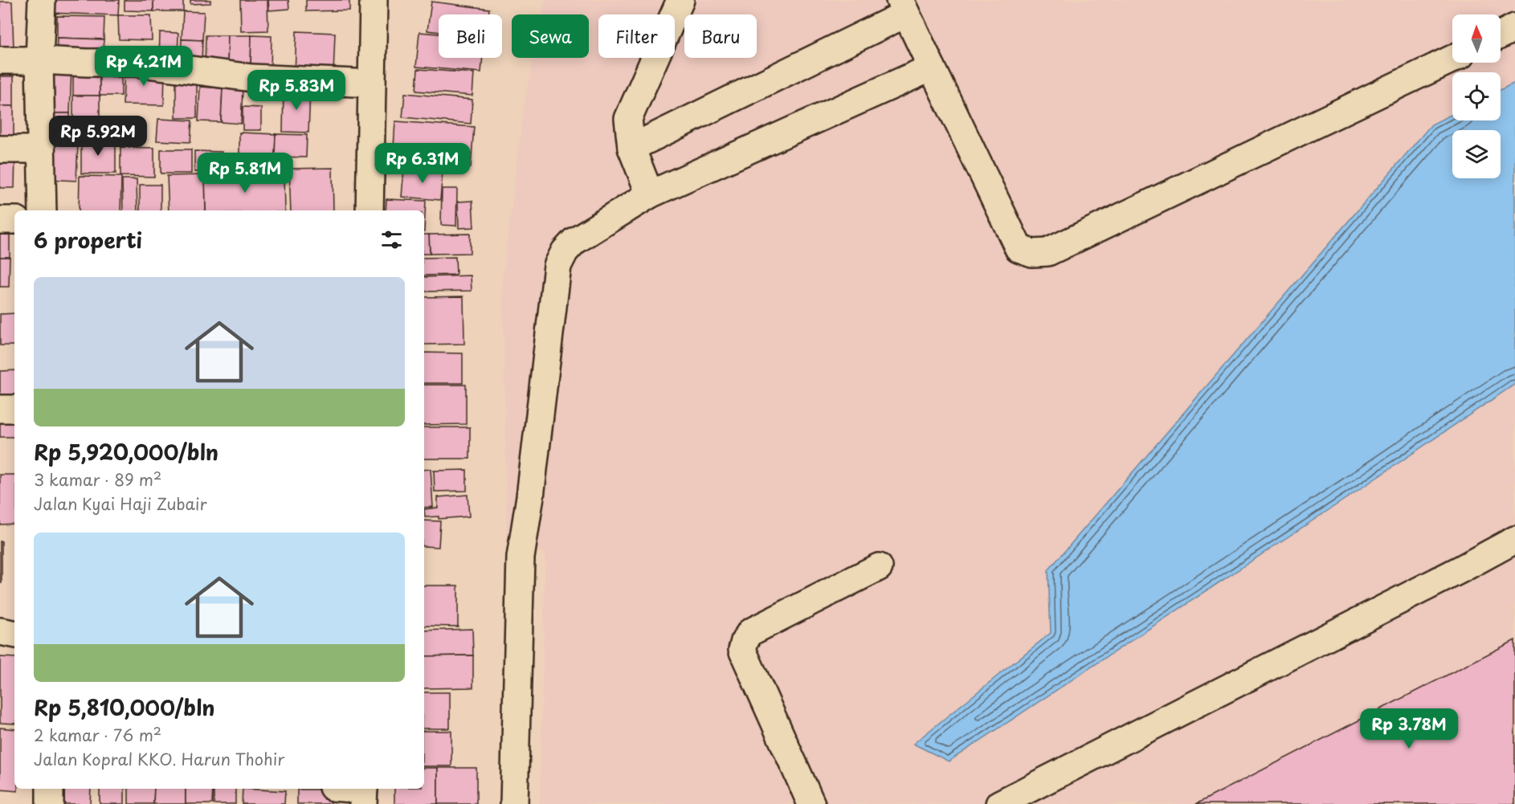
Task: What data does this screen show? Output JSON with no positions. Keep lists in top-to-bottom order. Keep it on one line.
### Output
{"north":"top","page":{"chip":["Beli","Sewa","Filter","Baru"],"price":["Rp 4.21M","Rp 5.83M","Rp 5.92M","Rp 6.31M","Rp 5.81M","Rp 3.78M"],"heading":"6 properti","list":[{"name":"Rp 5,920,000/bln","note":"3 kamar · 89 m² · Jalan Kyai Haji Zubair"},{"name":"Rp 5,810,000/bln","note":"2 kamar · 76 m² · Jalan Kopral KKO. Harun Thohir"}]}}
